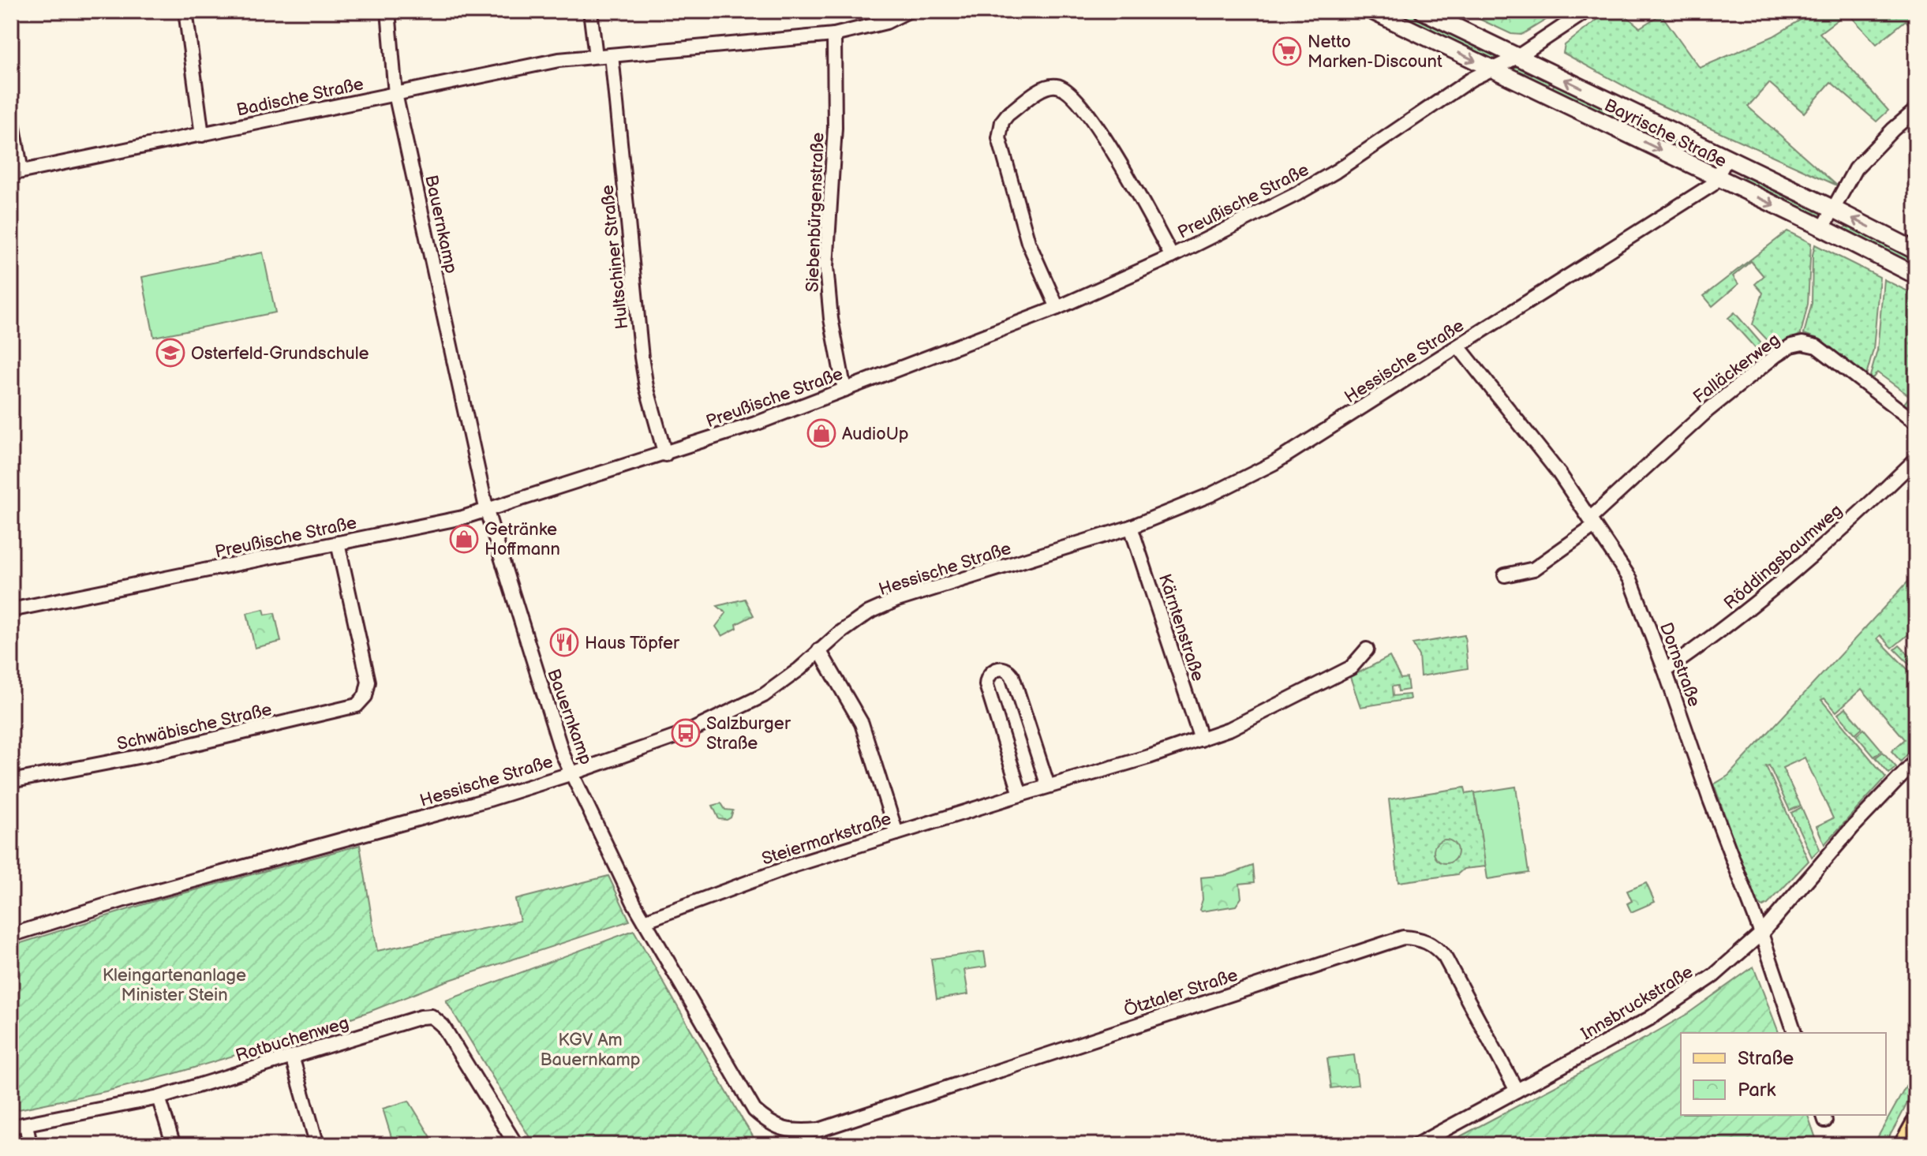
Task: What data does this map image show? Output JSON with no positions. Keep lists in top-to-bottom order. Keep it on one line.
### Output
{"streets":{"street":["Badische Straße","Bayrische Straße","Preußische Straße","Siebenbürgenstraße","Bauernkamp","Hultschiner Straße","Hessische Straße","Falläckerweg","Röddingsbaumweg","Kärntenstraße","Dornstraße","Schwäbische Straße","Steiermarkstraße","Ötztaler Straße","Innsbruckstraße","Rotbuchenweg"]},"crossings":[["Badische Straße","Siebenbürgenstraße"],["Badische Straße","Bauernkamp"],["Badische Straße","Hultschiner Straße"],["Bayrische Straße","Preußische Straße"],["Bayrische Straße","Hessische Straße"],["Preußische Straße","Siebenbürgenstraße"],["Preußische Straße","Bauernkamp"],["Preußische Straße","Hultschiner Straße"],["Preußische Straße","Schwäbische Straße"],["Bauernkamp","Hessische Straße"],["Bauernkamp","Steiermarkstraße"],["Bauernkamp","Ötztaler Straße"],["Hessische Straße","Kärntenstraße"],["Hessische Straße","Dornstraße"],["Falläckerweg","Dornstraße"],["Röddingsbaumweg","Dornstraße"],["Kärntenstraße","Steiermarkstraße"],["Dornstraße","Innsbruckstraße"],["Ötztaler Straße","Innsbruckstraße"]],"parks":["Kleingartenanlage Minister Stein","KGV Am Bauernkamp"],"places":{"supermarket":["Netto Marken-Discount"],"school or university":["Osterfeld-Grundschule"],"shop":["AudioUp","Getränke Hoffmann"],"restaurant":["Haus Töpfer"],"bus stop":["Salzburger Straße"]},"legend":["Straße","Park"]}
